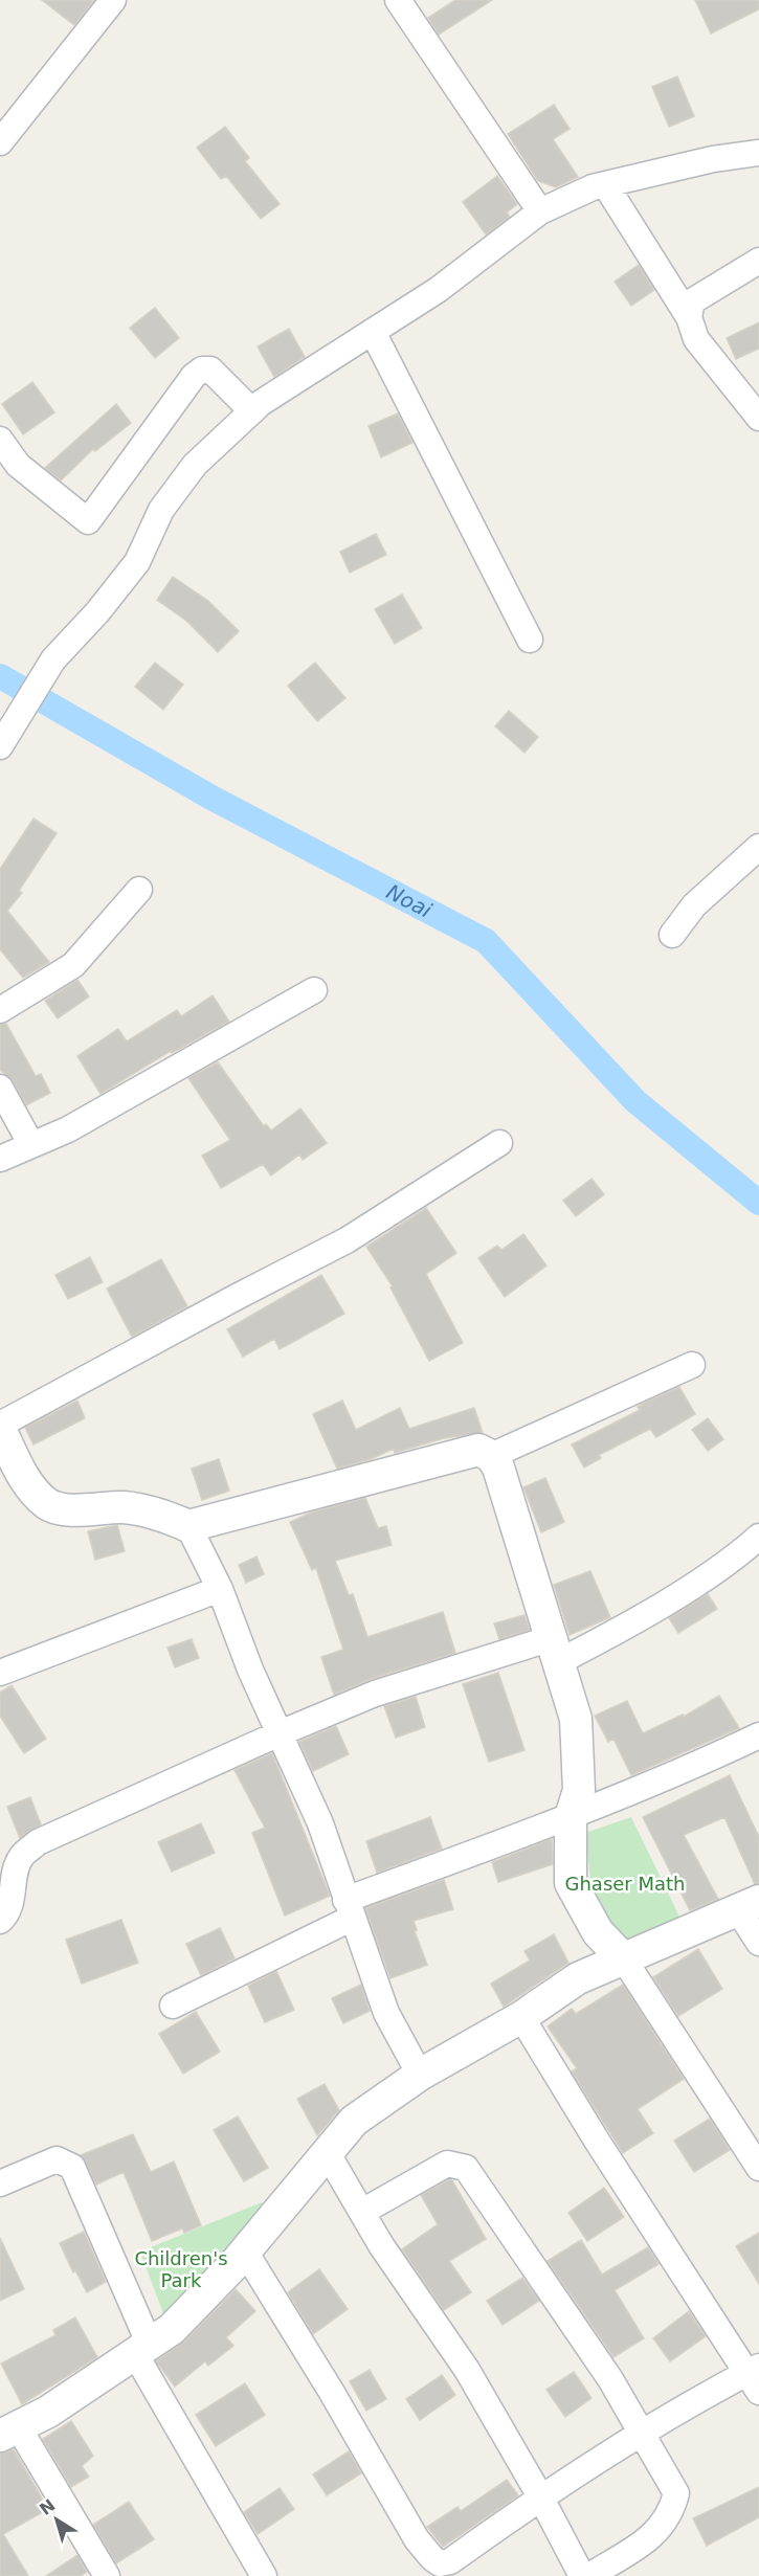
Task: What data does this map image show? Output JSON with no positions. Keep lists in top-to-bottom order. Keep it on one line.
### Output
{"water":["Noai"],"parks":["Ghaser Math","Children's Park"],"north":"top left"}
